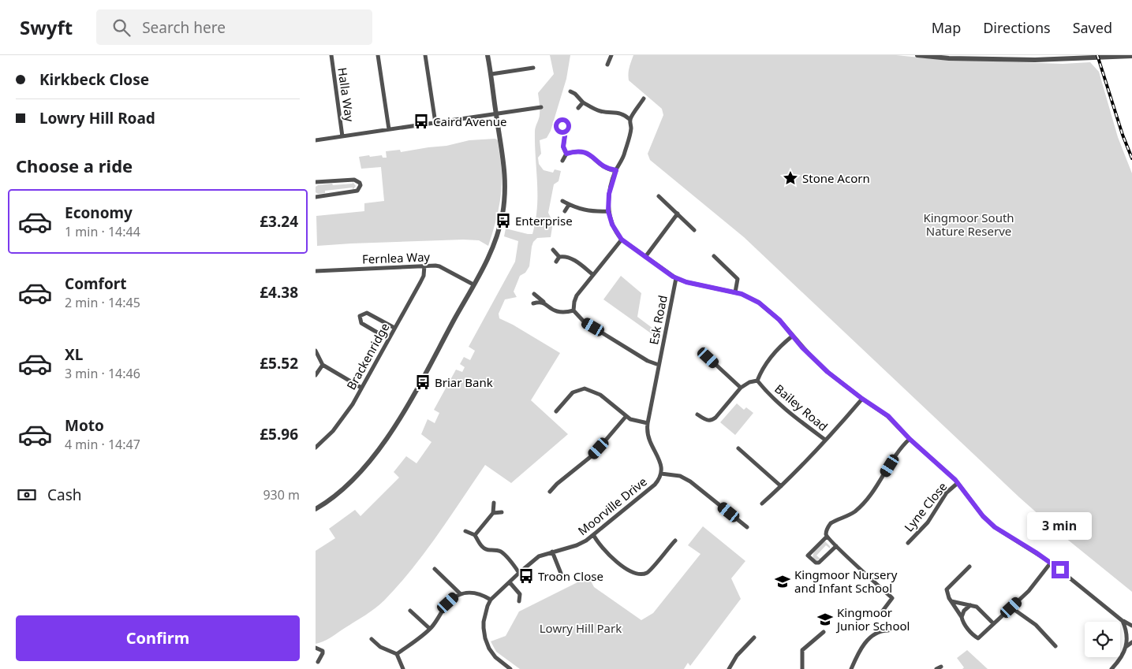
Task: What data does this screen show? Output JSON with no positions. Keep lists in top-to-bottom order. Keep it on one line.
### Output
{"streets":{"street":["Halla Way","Fernlea Way","Esk Road","Brackenridge","Bailey Road","Moorville Drive","Lyne Close"]},"crossings":[["Fernlea Way","Brackenridge"],["Esk Road","Moorville Drive"]],"parks":["Kingmoor South Nature Reserve","Lowry Hill Park"],"places":{"bus stop":["Caird Avenue","Enterprise","Briar Bank","Troon Close"],"place":["Stone Acorn"],"school or university":["Kingmoor Nursery and Infant School","Kingmoor Junior School"]},"page":{"header":"Swyft","search":"Search here","nav":["Map","Directions","Saved"],"banner":["Kirkbeck Close","Lowry Hill Road"],"heading":"Choose a ride","list":[{"name":"Economy","note":"1 min · 14:44","value":"£3.24"},{"name":"Comfort","note":"2 min · 14:45","value":"£4.38"},{"name":"XL","note":"3 min · 14:46","value":"£5.52"},{"name":"Moto","note":"4 min · 14:47","value":"£5.96"}],"pay":["Cash","930 m"],"bubble":"3 min","buttons":"Confirm"}}
